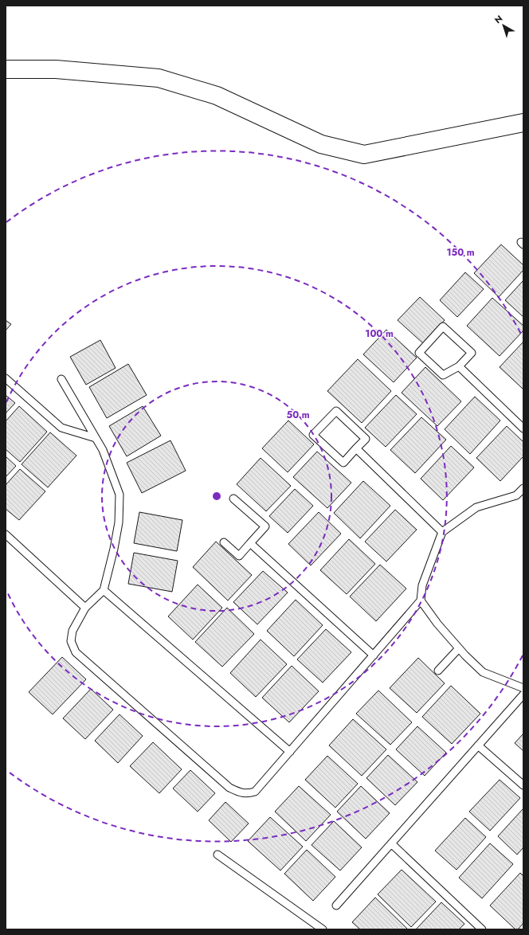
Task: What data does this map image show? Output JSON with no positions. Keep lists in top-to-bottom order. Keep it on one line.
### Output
{"north":"top left","rings":["150 m","100 m","50 m"]}
